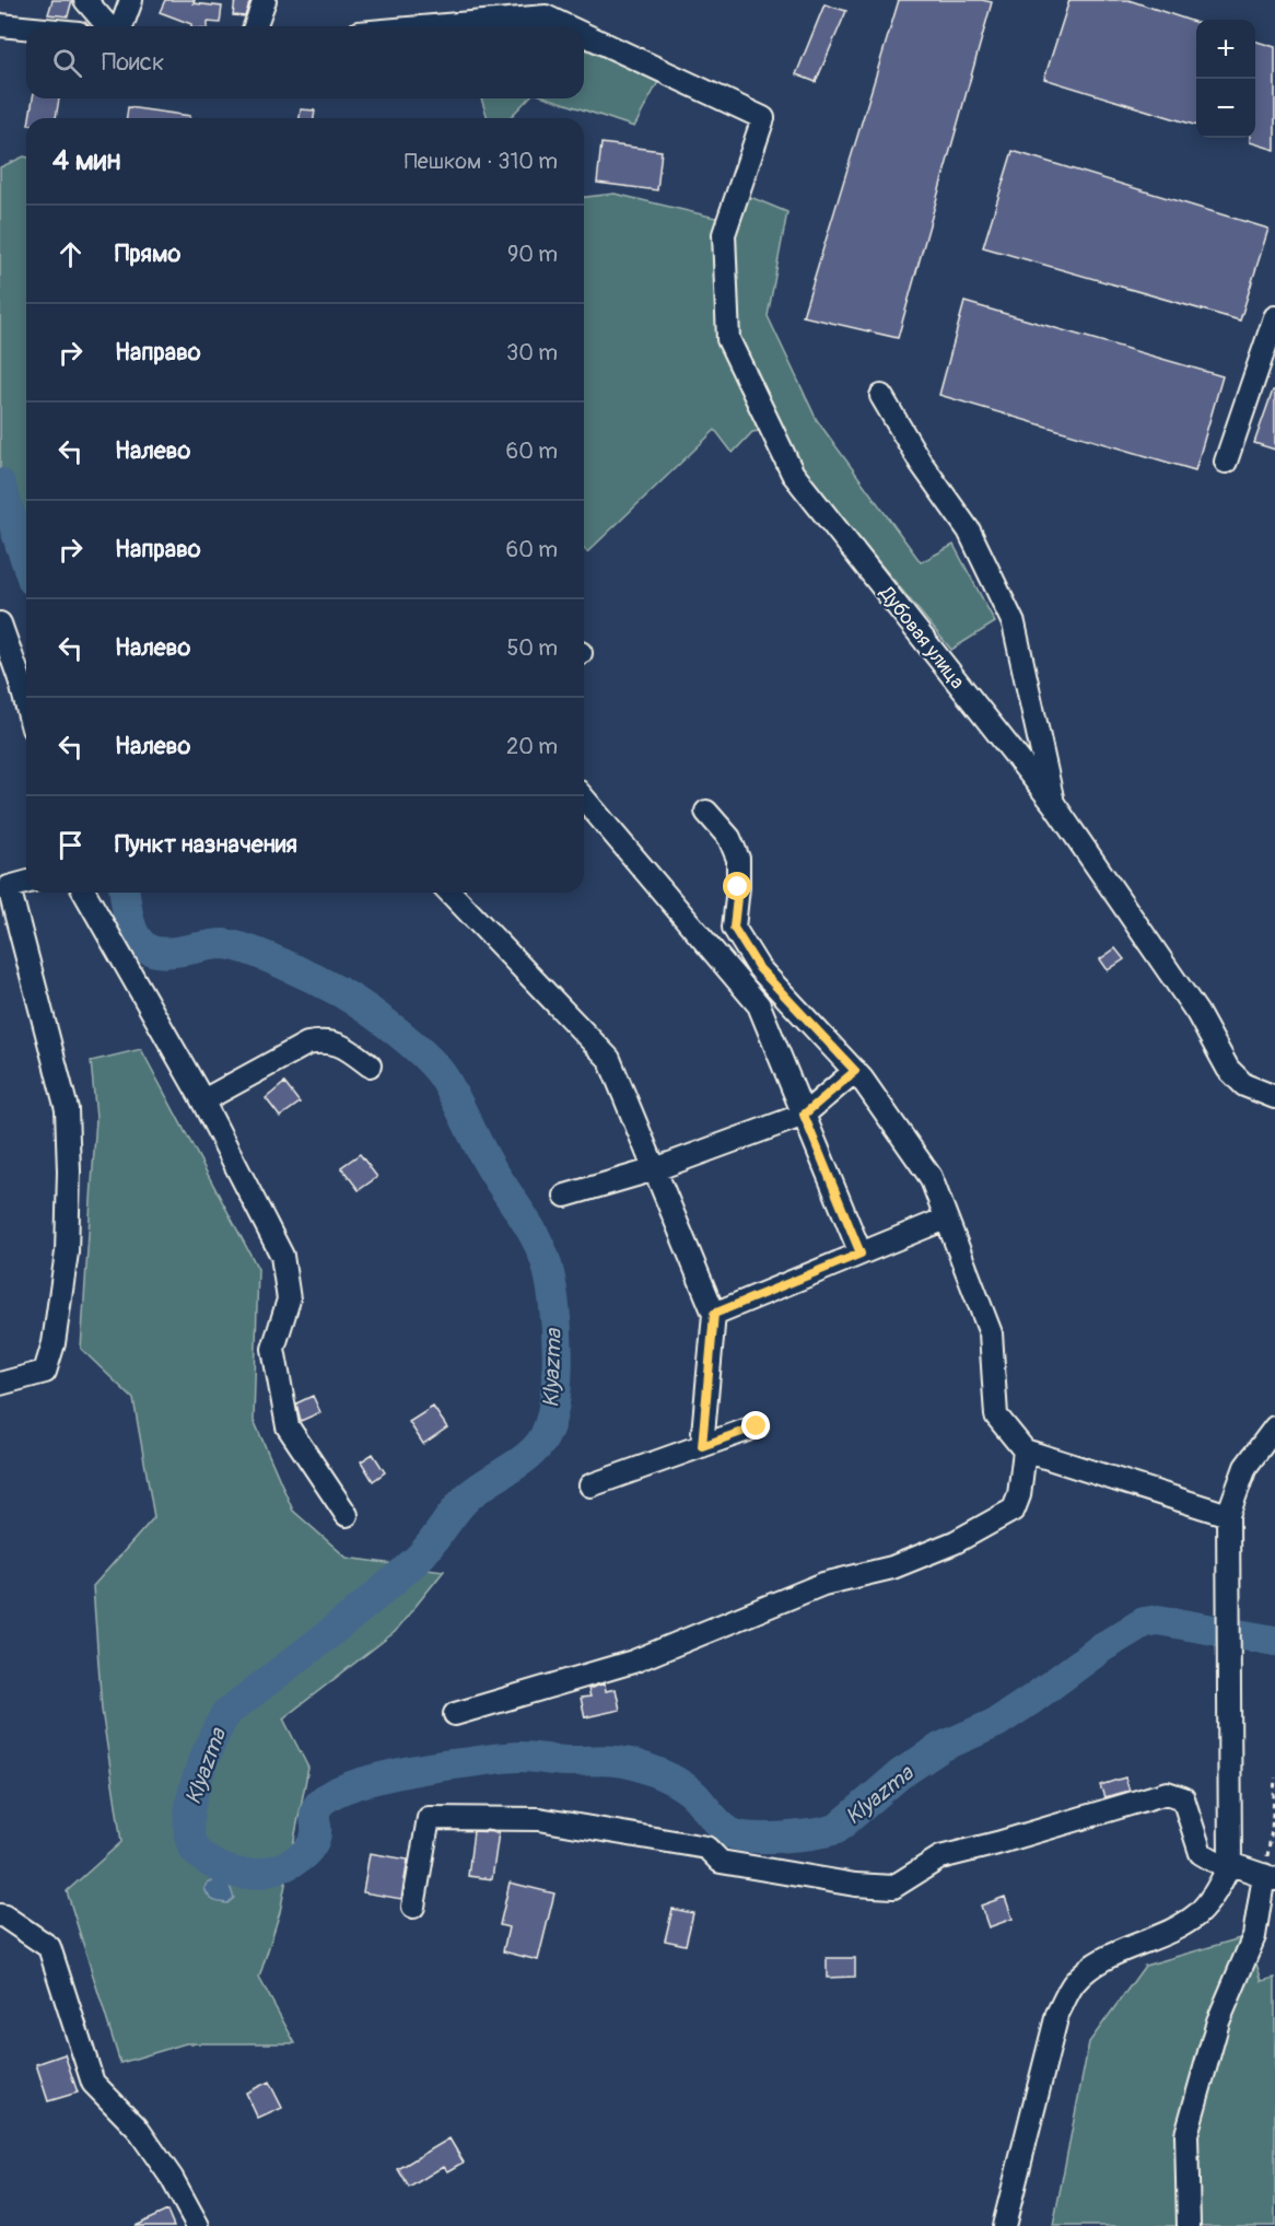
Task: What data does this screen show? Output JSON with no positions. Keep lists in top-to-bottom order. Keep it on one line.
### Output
{"streets":{"street":["Дубовая улица"]},"water":["Klyazma"],"page":{"map_buttons":["+","−"],"search":"Поиск","heading":["4 мин","Пешком · 310 m"],"list":[["Прямо","90 m"],["Направо","30 m"],["Налево","60 m"],["Направо","60 m"],["Налево","50 m"],["Налево","20 m"],"Пункт назначения"]}}
